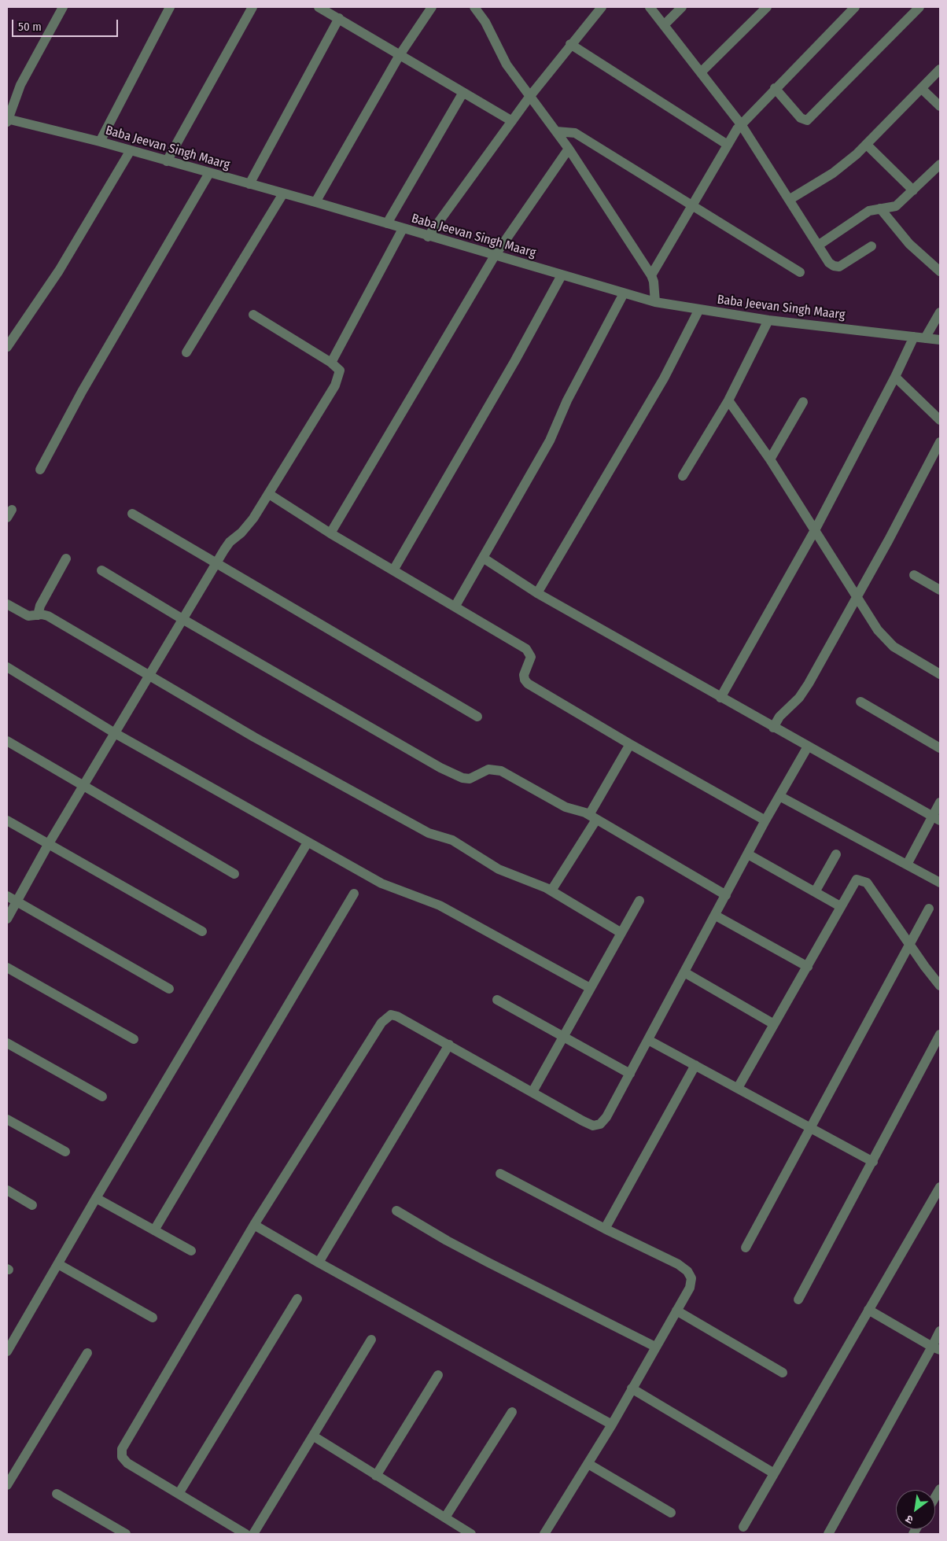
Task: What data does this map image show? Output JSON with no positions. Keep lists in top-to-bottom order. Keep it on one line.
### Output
{"streets":{"street":["Baba Jeevan Singh Maarg"]},"scale_bar":"50 m","north":"bottom left"}
